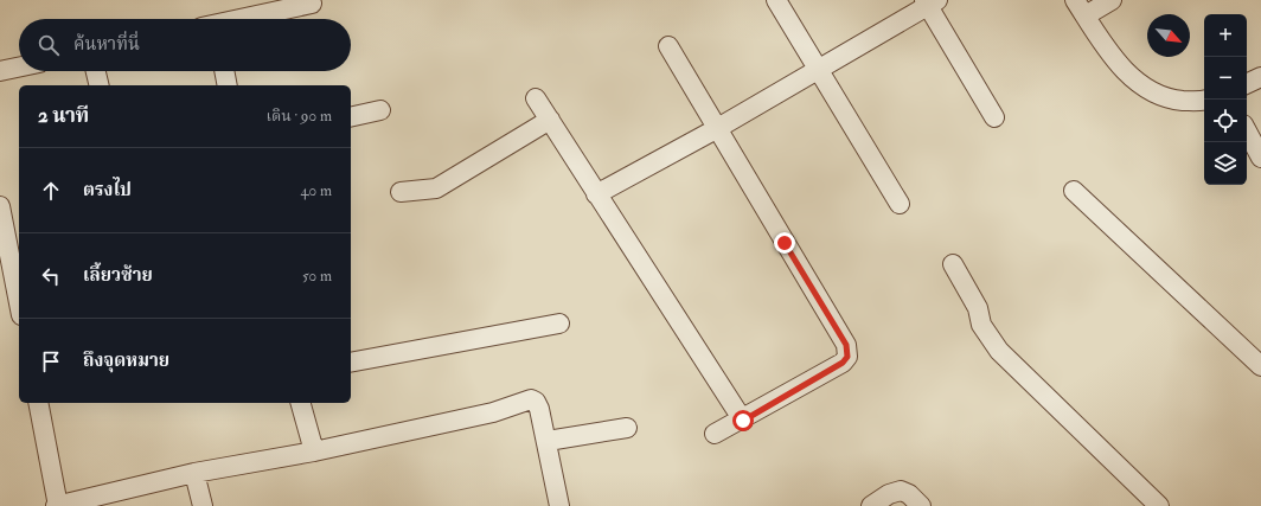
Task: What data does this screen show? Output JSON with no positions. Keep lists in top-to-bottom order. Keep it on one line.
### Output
{"north":"bottom right","page":{"map_buttons":["+","−"],"search":"ค้นหาที่นี่","heading":["2 นาที","เดิน · 90 m"],"list":[["ตรงไป","40 m"],["เลี้ยวซ้าย","50 m"],"ถึงจุดหมาย"]}}
